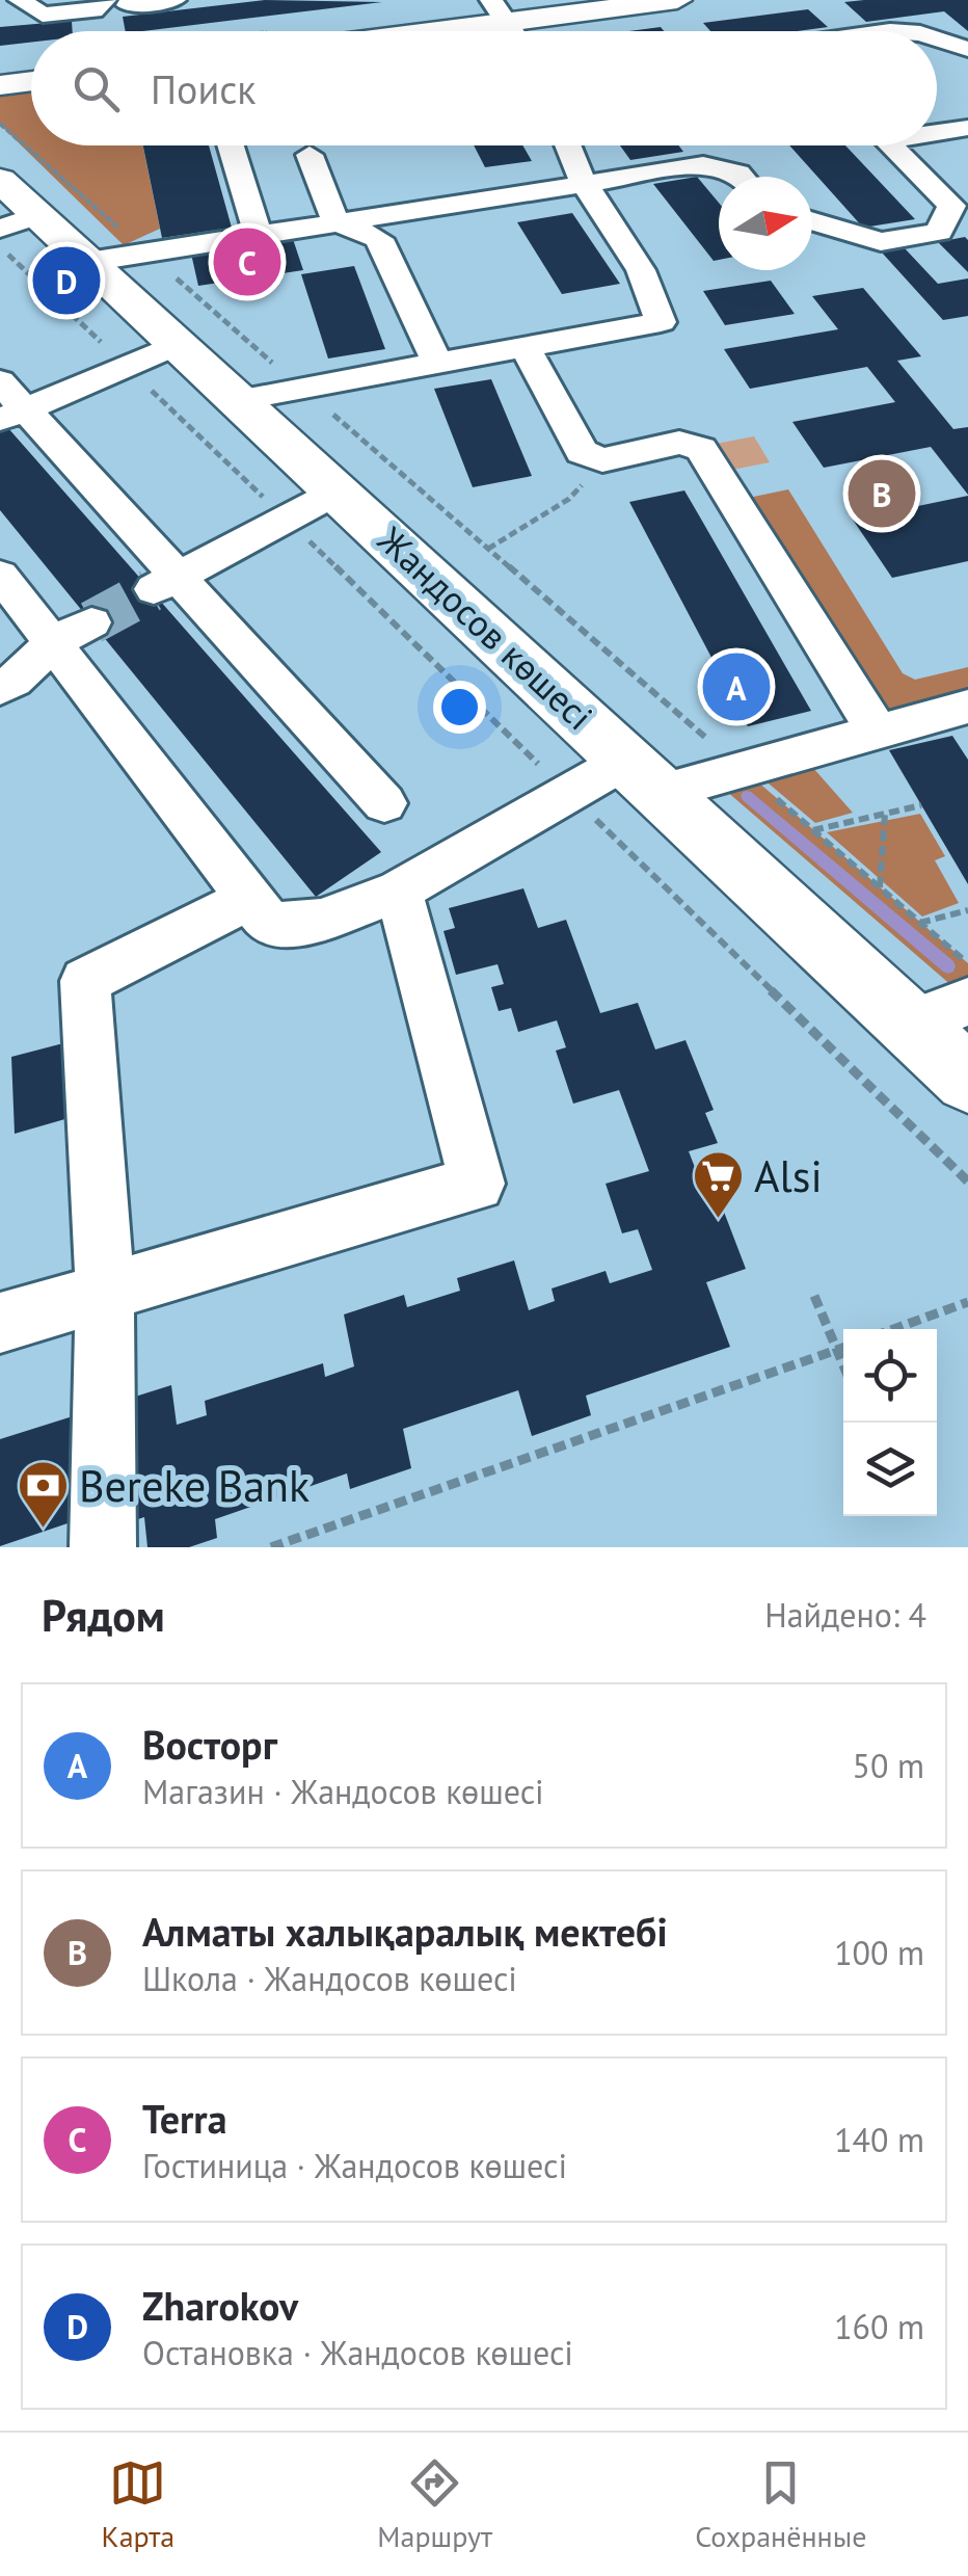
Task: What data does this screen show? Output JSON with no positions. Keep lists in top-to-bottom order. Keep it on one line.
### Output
{"streets":{"main road":["Жандосов көшесі"]},"places":{"supermarket":["Alsi"],"bank":["Bereke Bank"]},"north":"right","page":{"search":"Поиск","pins":["C","D","B","A"],"heading":["Рядом","Найдено: 4"],"list":[{"mark":"A","name":"Восторг","note":"Магазин · Жандосов көшесі","value":"50 m"},{"mark":"B","name":"Алматы халықаралық мектебі","note":"Школа · Жандосов көшесі","value":"100 m"},{"mark":"C","name":"Terra","note":"Гостиница · Жандосов көшесі","value":"140 m"},{"mark":"D","name":"Zharokov","note":"Остановка · Жандосов көшесі","value":"160 m"}],"nav":["Карта","Маршрут","Сохранённые"]}}
